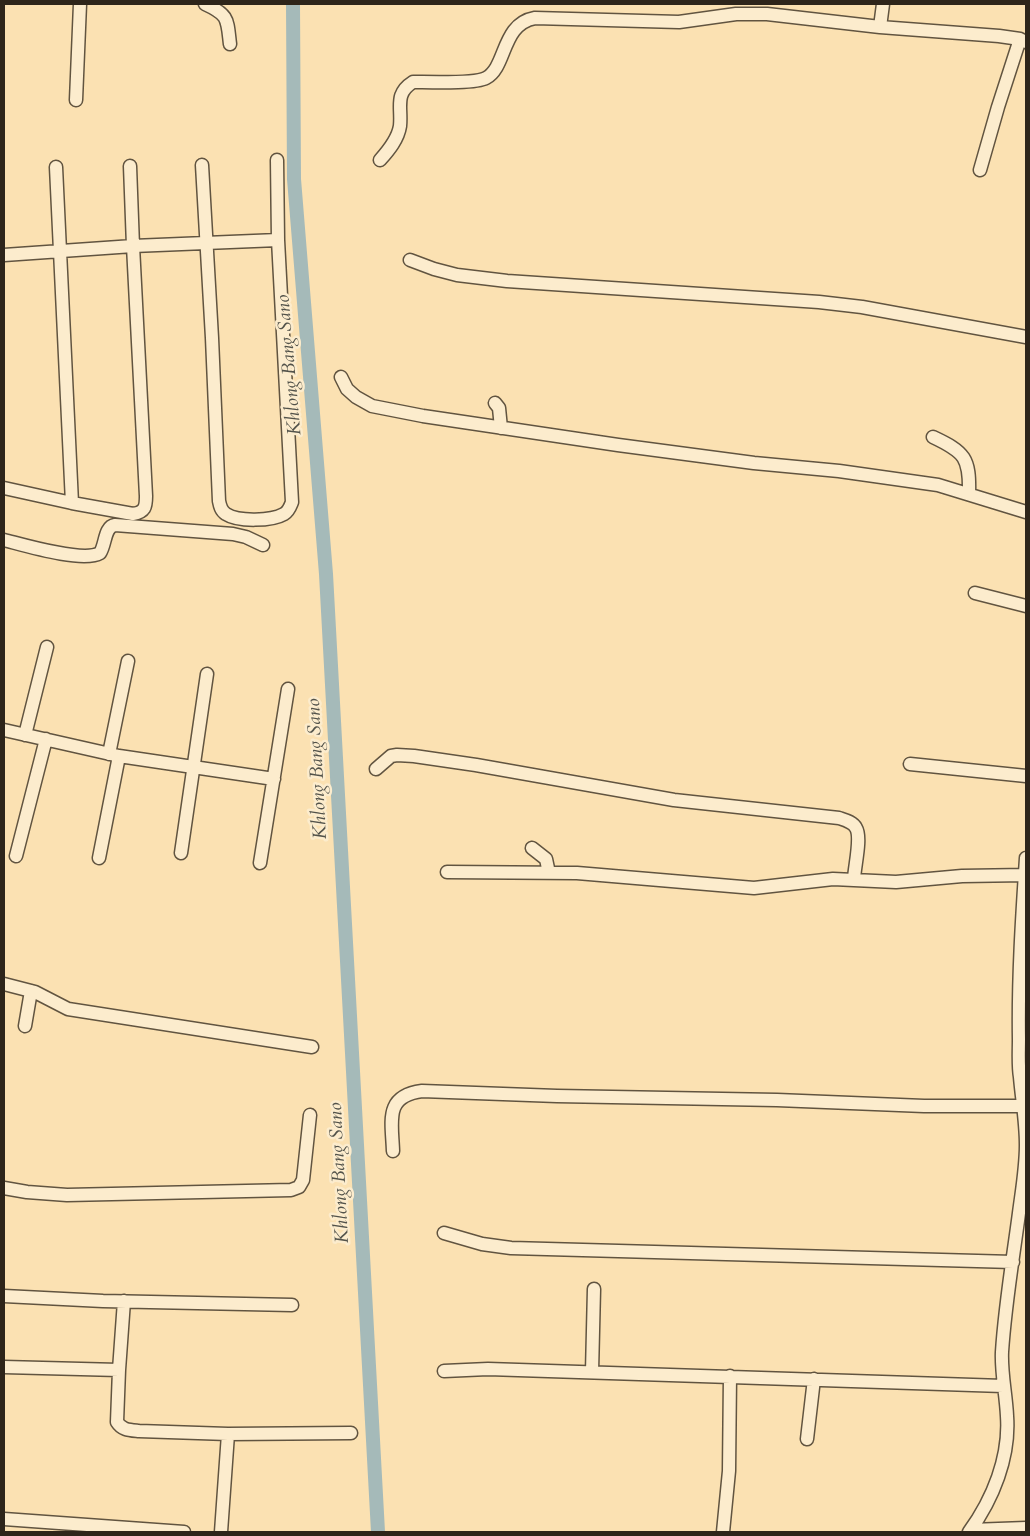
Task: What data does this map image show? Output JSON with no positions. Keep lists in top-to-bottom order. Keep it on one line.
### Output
{"water":["Khlong Bang Sano"]}
